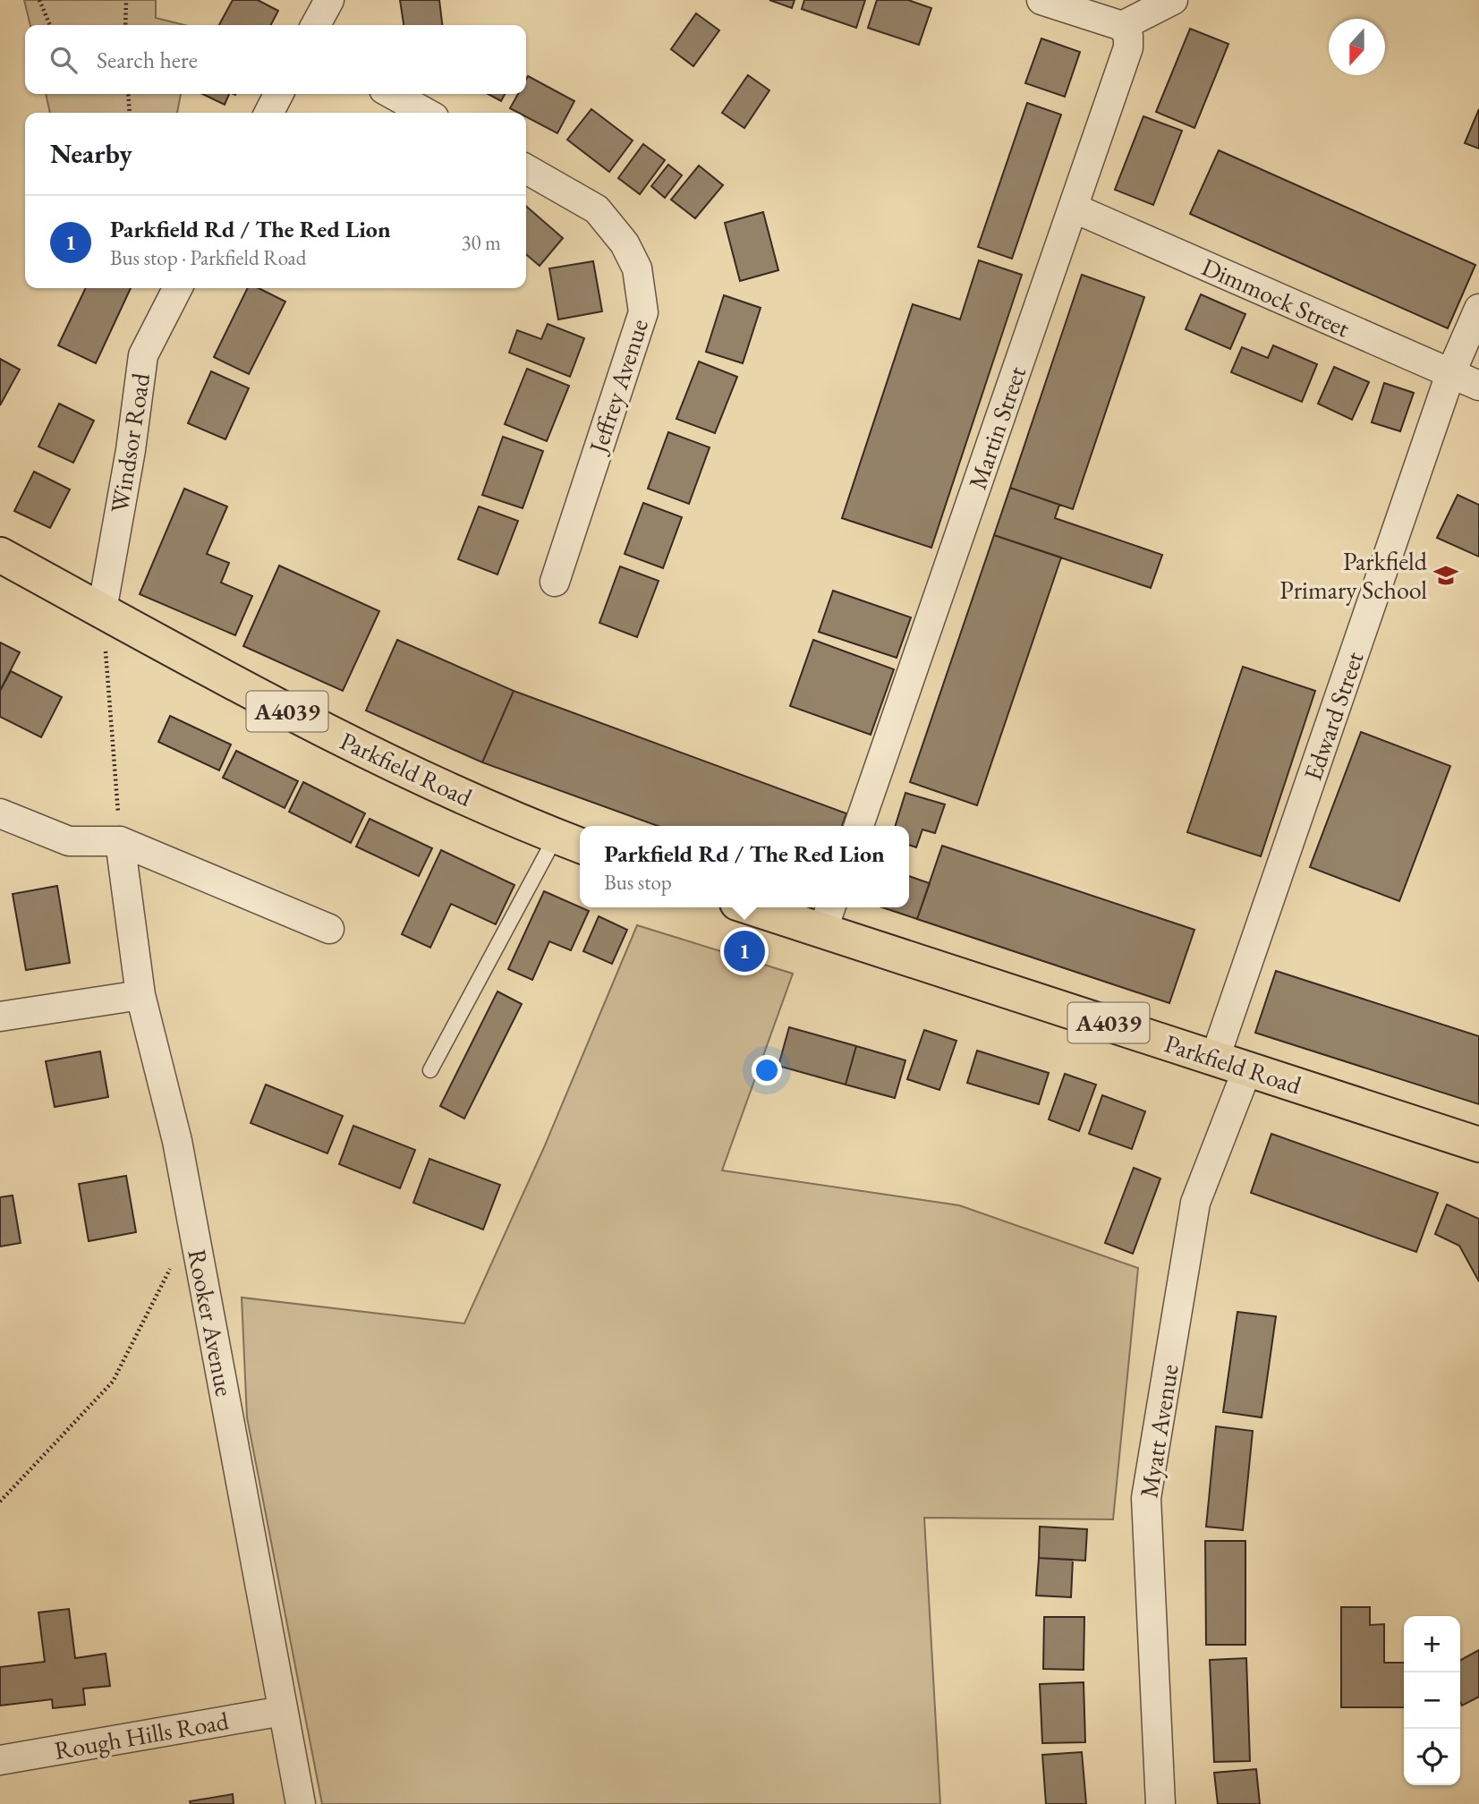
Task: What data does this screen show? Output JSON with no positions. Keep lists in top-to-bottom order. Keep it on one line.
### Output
{"streets":{"main road":["A4039","Parkfield Road"],"street":["Dimmock Street","Jeffrey Avenue","Martin Street","Windsor Road","Edward Street","Rooker Avenue","Myatt Avenue","Rough Hills Road"]},"crossings":[["Dimmock Street","Martin Street"],["Dimmock Street","Edward Street"],["Windsor Road","Parkfield Road"],["Edward Street","Parkfield Road"],["Parkfield Road","Myatt Avenue"],["Rooker Avenue","Rough Hills Road"]],"places":{"school or university":["Parkfield Primary School"]},"north":"bottom","page":{"search":"Search here","heading":"Nearby","list":[{"mark":"1","name":"Parkfield Rd / The Red Lion","note":"Bus stop · Parkfield Road","value":"30 m"}],"popup":["Parkfield Rd / The Red Lion","Bus stop"],"pins":"1","map_buttons":["+","−"]}}
